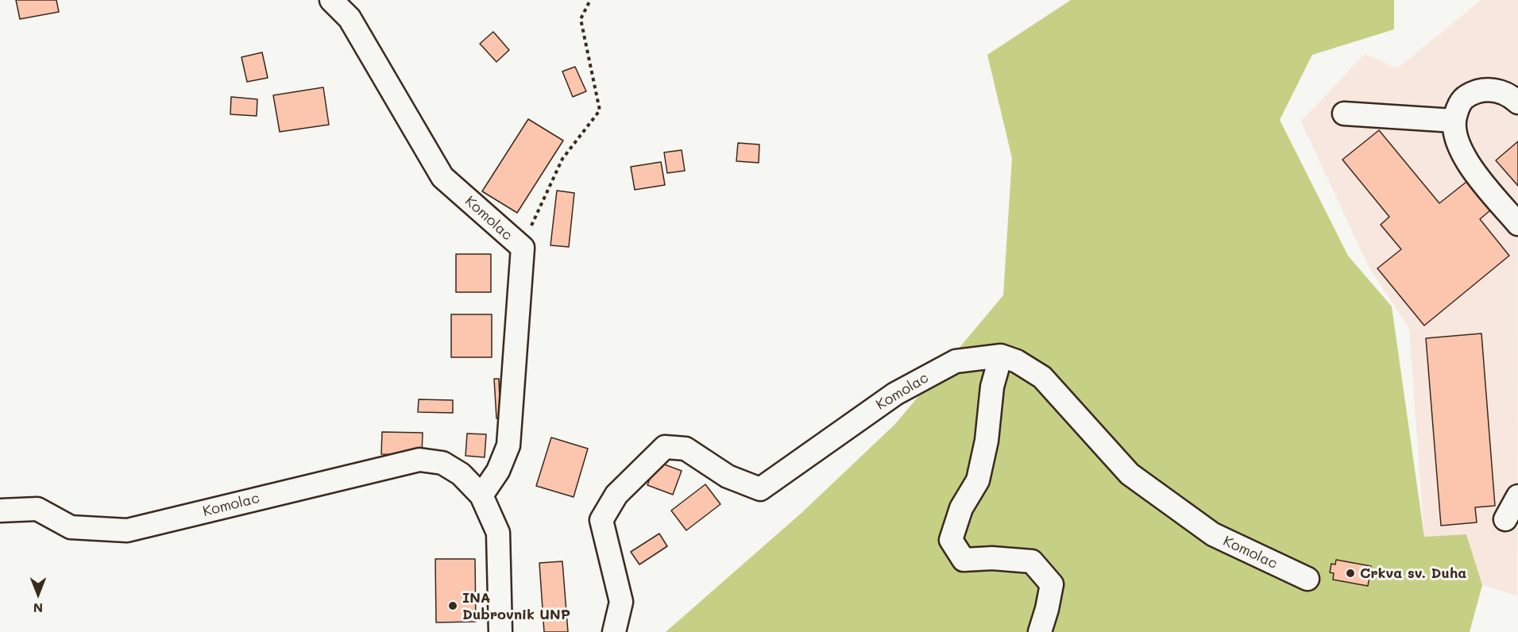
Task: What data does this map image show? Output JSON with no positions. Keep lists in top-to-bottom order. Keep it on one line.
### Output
{"streets":{"street":["Komolac"]},"places":["Crkva sv. Duha","INA Dubrovnik UNP"],"north":"bottom"}
